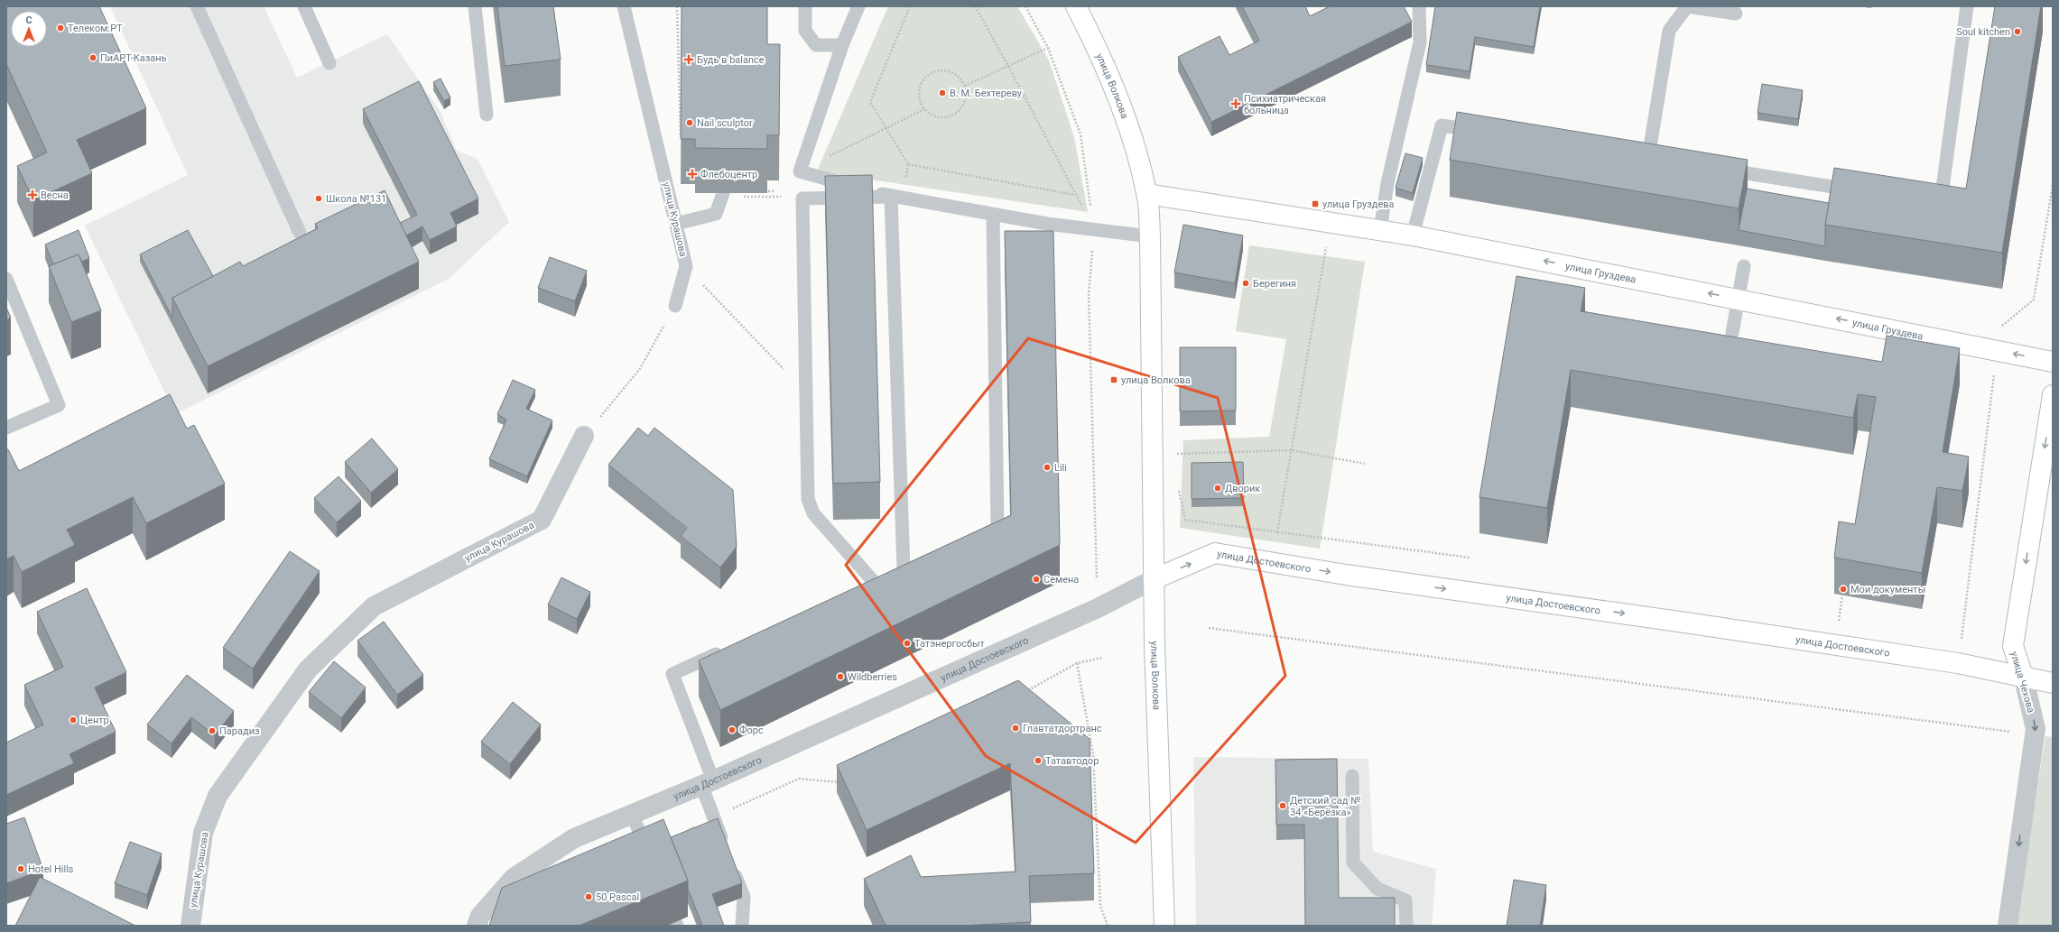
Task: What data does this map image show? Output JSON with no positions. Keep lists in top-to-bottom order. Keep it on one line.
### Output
{"streets":{"street":["улица Волкова","улица Курашова","улица Груздева","улица Достоевского","улица Чехова"]},"crossings":[["улица Волкова","улица Груздева"],["улица Волкова","улица Достоевского"],["улица Достоевского","улица Чехова"]],"one_way":["улица Груздева","улица Достоевского","улица Чехова"],"places":{"other":["Телеком.РТ","Soul kitchen","ПиАРТ-Казань","В. М. Бехтереву","Nail sculptor","Школа №131","Берегиня","Lili","Дворик","Семена","Мои документы","Татэнергосбыт","Wildberries","Центр","Главтатдортранс","Форс","Парадиз","Татавтодор","Детский сад № 34 «Берёзка»","Hotel Hills","50 Pascal"],"health":["Будь в balance","Психиатрическая больница","Флебоцентр","Весна"],"transit":["улица Груздева","улица Волкова"]},"north":"top"}
